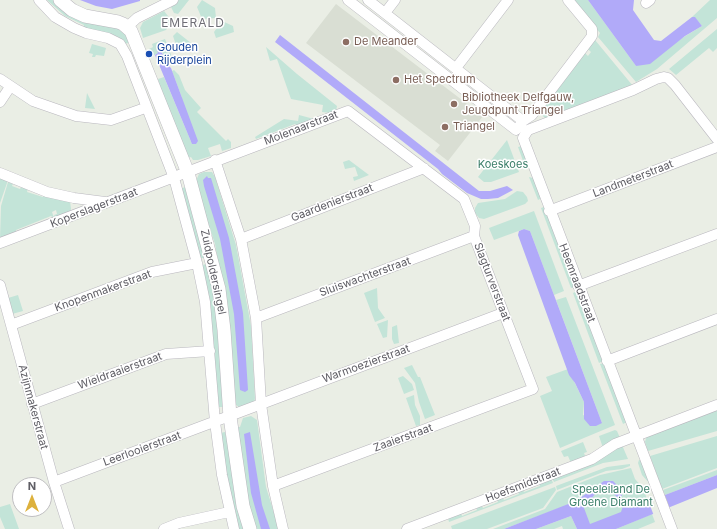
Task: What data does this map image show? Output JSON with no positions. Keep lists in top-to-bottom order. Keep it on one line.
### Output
{"streets":{"street":["Molenaarstraat","Landmeterstraat","Gaardenierstraat","Koperslagerstraat","Zuidpoldersingel","Sluiswachterstraat","Slagturverstraat","Heemraadstraat","Knopenmakerstraat","Warmoezierstraat","Wieldraaierstraat","Azijnmakerstraat","Zaaierstraat","Leerlooierstraat","Hoefsmidstraat"]},"crossings":[["Molenaarstraat","Gaardenierstraat"],["Molenaarstraat","Koperslagerstraat"],["Molenaarstraat","Zuidpoldersingel"],["Molenaarstraat","Slagturverstraat"],["Landmeterstraat","Heemraadstraat"],["Gaardenierstraat","Slagturverstraat"],["Koperslagerstraat","Zuidpoldersingel"],["Zuidpoldersingel","Knopenmakerstraat"],["Zuidpoldersingel","Warmoezierstraat"],["Zuidpoldersingel","Wieldraaierstraat"],["Zuidpoldersingel","Leerlooierstraat"],["Sluiswachterstraat","Slagturverstraat"],["Slagturverstraat","Warmoezierstraat"],["Slagturverstraat","Zaaierstraat"],["Heemraadstraat","Hoefsmidstraat"],["Knopenmakerstraat","Azijnmakerstraat"],["Warmoezierstraat","Leerlooierstraat"],["Wieldraaierstraat","Azijnmakerstraat"],["Azijnmakerstraat","Leerlooierstraat"]],"districts":["EMERALD"],"parks":["Koeskoes","Speeleiland De Groene Diamant"],"places":["De Meander","Gouden Rijderplein","Het Spectrum","Bibliotheek Delfgauw, Jeugdpunt Triangel","Triangel"],"north":"top"}
